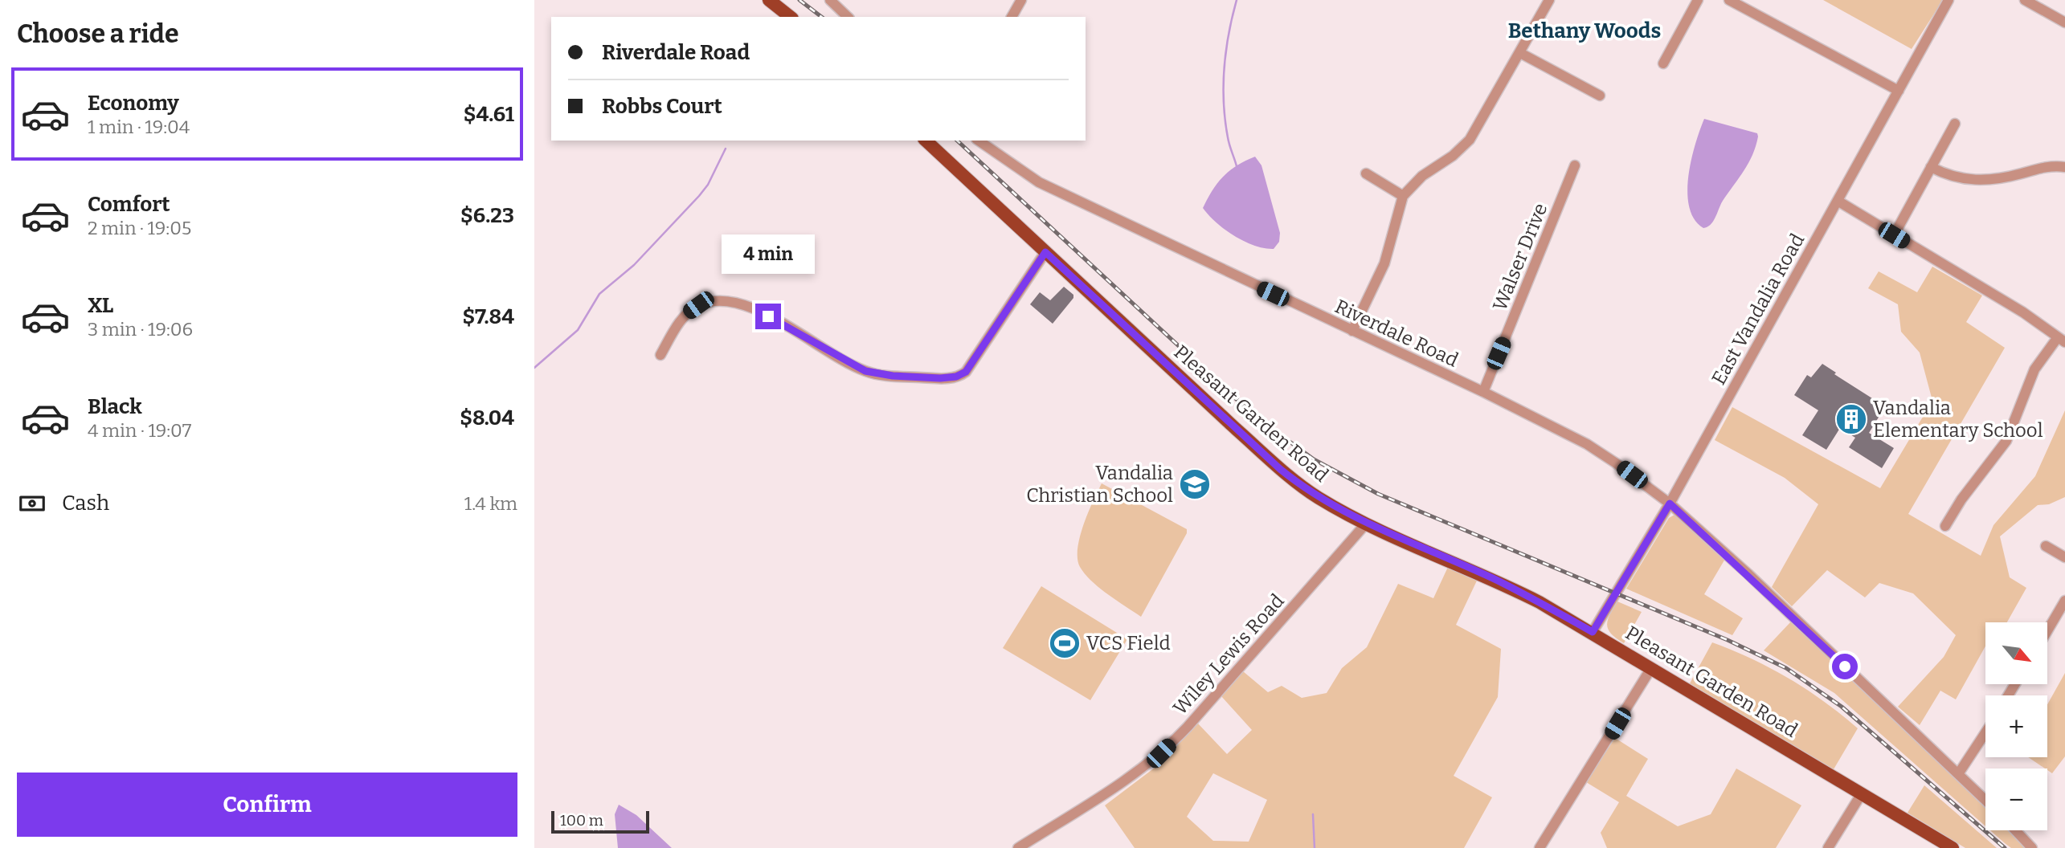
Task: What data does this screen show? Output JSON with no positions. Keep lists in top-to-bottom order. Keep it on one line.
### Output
{"streets":{"main road":["Pleasant Garden Road"],"street":["Walser Drive","East Vandalia Road","Riverdale Road","Wiley Lewis Road"]},"crossings":[["Walser Drive","Riverdale Road"],["East Vandalia Road","Riverdale Road"],["East Vandalia Road","Pleasant Garden Road"],["Pleasant Garden Road","Wiley Lewis Road"]],"districts":["Bethany Woods"],"places":{"building":["Vandalia Elementary School"],"school or university":["Vandalia Christian School"],"sports":["VCS Field"]},"scale_bar":"100 m","north":"bottom right","page":{"heading":"Choose a ride","banner":["Riverdale Road","Robbs Court"],"list":[{"name":"Economy","note":"1 min · 19:04","value":"$4.61"},{"name":"Comfort","note":"2 min · 19:05","value":"$6.23"},{"name":"XL","note":"3 min · 19:06","value":"$7.84"},{"name":"Black","note":"4 min · 19:07","value":"$8.04"}],"bubble":"4 min","pay":["Cash","1.4 km"],"map_buttons":["+","−"],"buttons":"Confirm","scale":"100 m"}}
